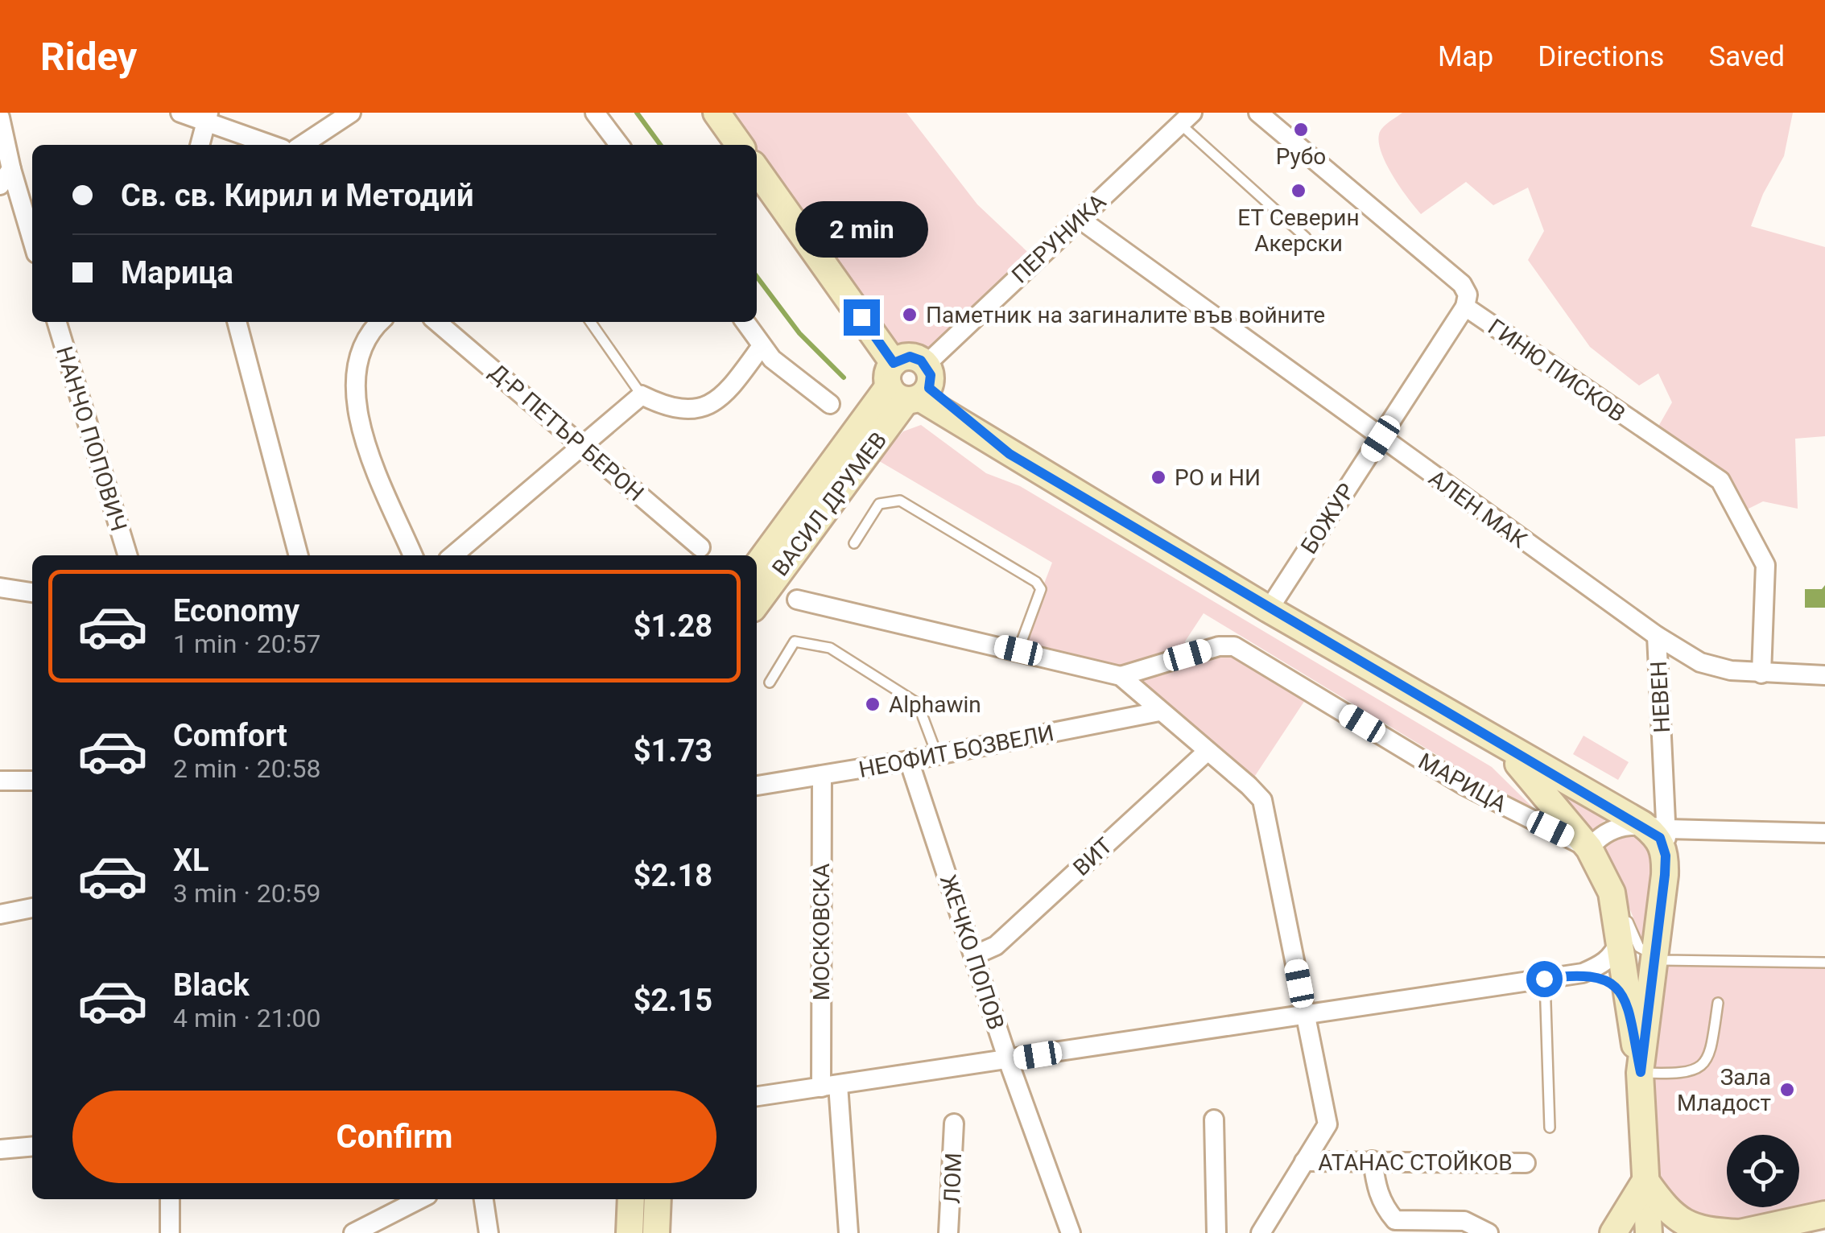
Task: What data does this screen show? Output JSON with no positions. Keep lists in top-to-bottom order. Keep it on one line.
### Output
{"streets":{"main road":["ВАСИЛ ДРУМЕВ","МАРИЦА"],"street":["ПЕРУНИКА","ГИНЮ ПИСКОВ","Д-Р ПЕТЪР БЕРОН","НАНЧО ПОПОВИЧ","АЛЕН МАК","БОЖУР","НЕВЕН","НЕОФИТ БОЗВЕЛИ","ВИТ","МОСКОВСКА","ЖЕЧКО ПОПОВ","АТАНАС СТОЙКОВ","ЛОМ"]},"crossings":[["ПЕРУНИКА","ВАСИЛ ДРУМЕВ"],["ПЕРУНИКА","АЛЕН МАК"],["ПЕРУНИКА","МАРИЦА"],["ГИНЮ ПИСКОВ","АЛЕН МАК"],["ГИНЮ ПИСКОВ","БОЖУР"],["ВАСИЛ ДРУМЕВ","МАРИЦА"],["АЛЕН МАК","БОЖУР"],["АЛЕН МАК","НЕВЕН"],["БОЖУР","МАРИЦА"],["НЕВЕН","МАРИЦА"],["НЕОФИТ БОЗВЕЛИ","МОСКОВСКА"],["НЕОФИТ БОЗВЕЛИ","ЖЕЧКО ПОПОВ"],["ВИТ","ЖЕЧКО ПОПОВ"]],"places":["Рубо","ЕТ Северин Акерски","Паметник на загиналите във войните","РО и НИ","Alphawin","Зала Младост"],"page":{"header":"Ridey","nav":["Map","Directions","Saved"],"banner":["Св. св. Кирил и Методий","Марица"],"bubble":"2 min","list":[{"name":"Economy","note":"1 min · 20:57","value":"$1.28"},{"name":"Comfort","note":"2 min · 20:58","value":"$1.73"},{"name":"XL","note":"3 min · 20:59","value":"$2.18"},{"name":"Black","note":"4 min · 21:00","value":"$2.15"}],"buttons":"Confirm"}}
